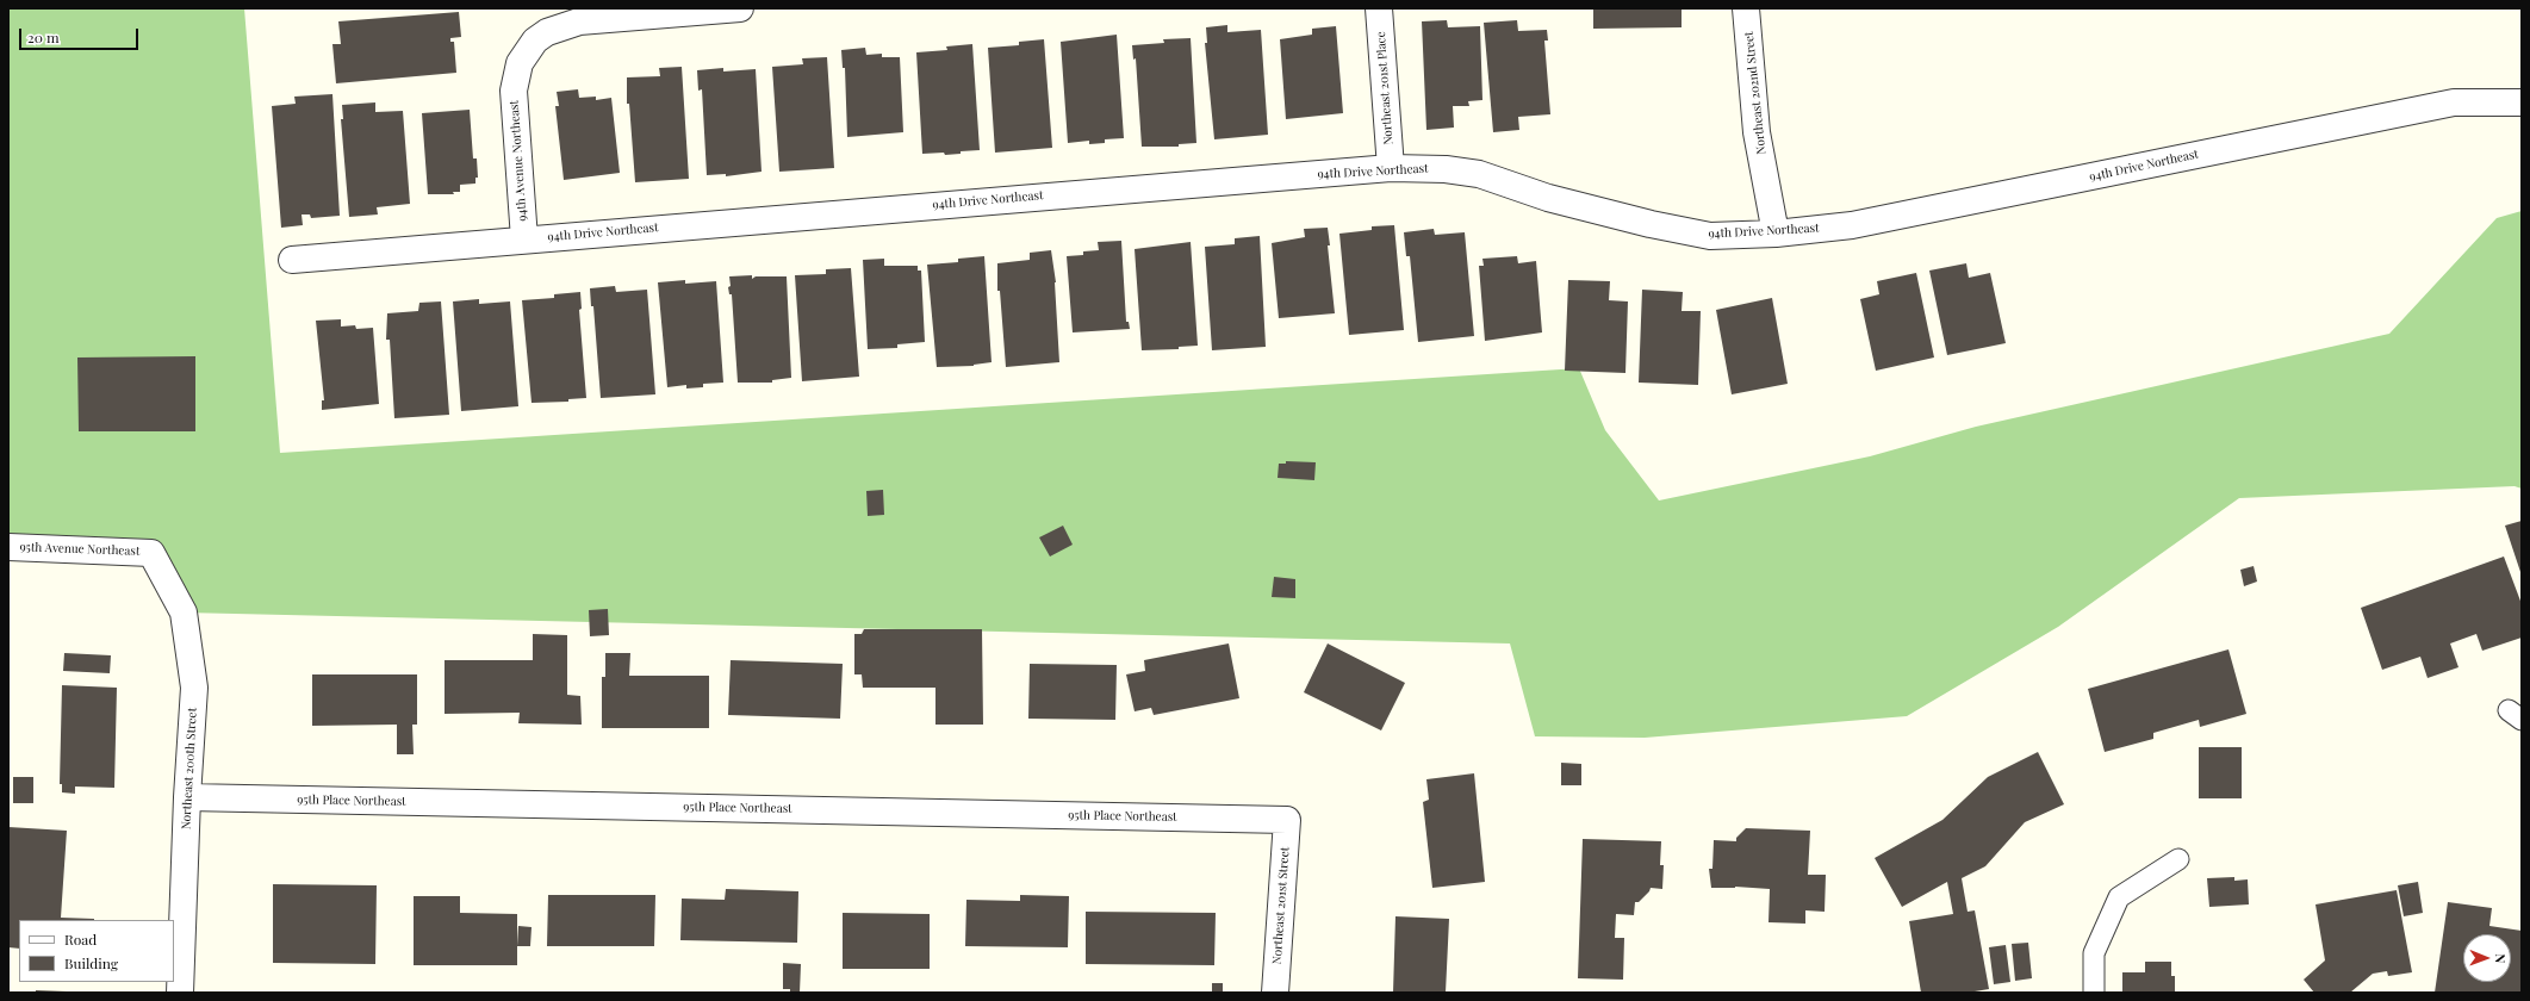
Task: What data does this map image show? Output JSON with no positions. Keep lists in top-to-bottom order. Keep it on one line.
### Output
{"streets":{"street":["Northeast 201st Place","Northeast 202nd Street","94th Avenue Northeast","94th Drive Northeast","95th Avenue Northeast","Northeast 200th Street","95th Place Northeast","Northeast 201st Street"]},"crossings":[["Northeast 201st Place","94th Drive Northeast"],["Northeast 202nd Street","94th Drive Northeast"],["94th Avenue Northeast","94th Drive Northeast"],["95th Avenue Northeast","Northeast 200th Street"],["Northeast 200th Street","95th Place Northeast"],["95th Place Northeast","Northeast 201st Street"]],"legend":["Road","Building"],"scale_bar":"20 m","north":"right"}
